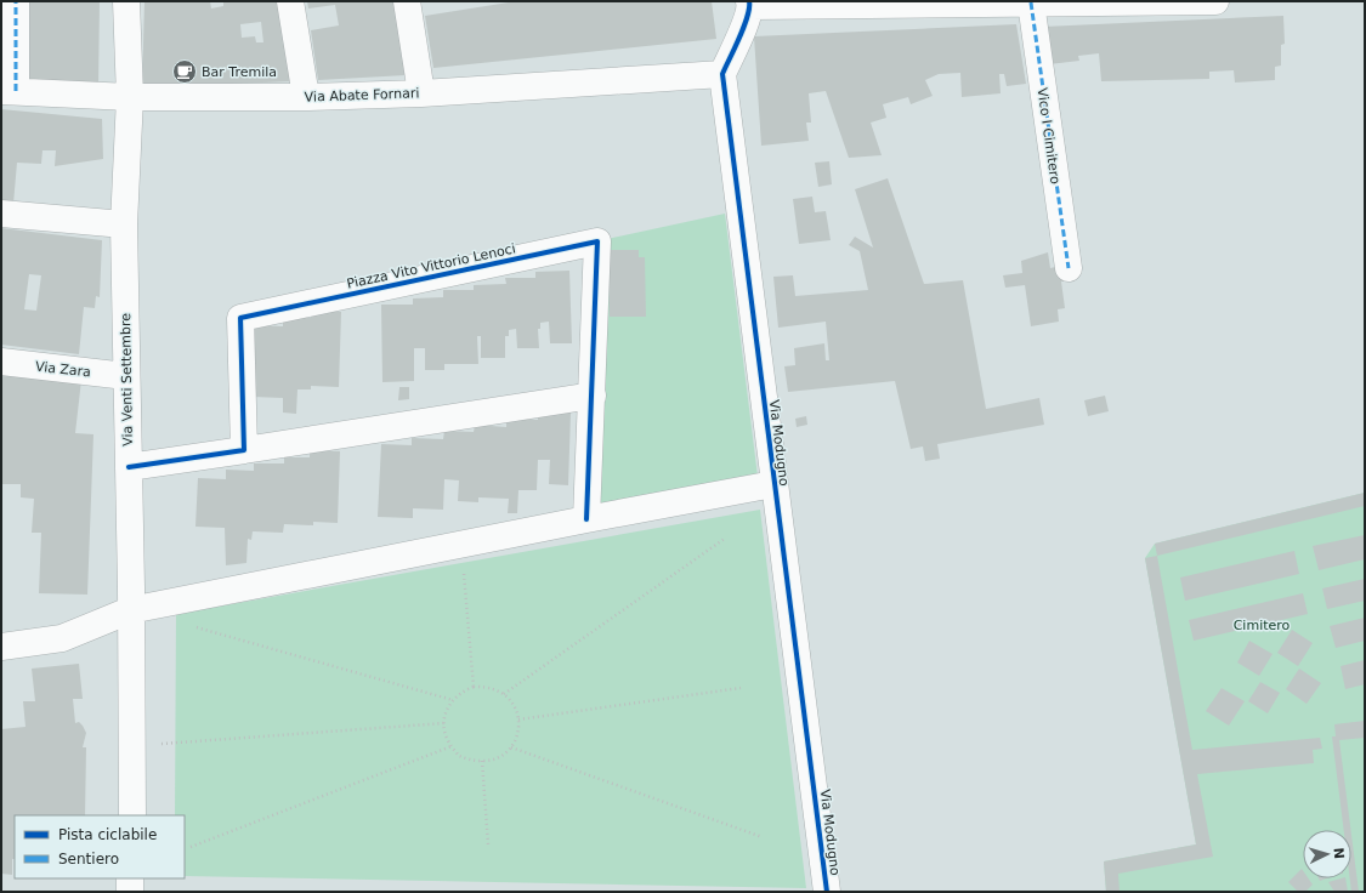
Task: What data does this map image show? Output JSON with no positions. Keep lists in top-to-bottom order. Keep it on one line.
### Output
{"streets":{"street":["Via Abate Fornari","Vico I Cimitero","Piazza Vito Vittorio Lenoci","Via Zara","Via Venti Settembre","Via Modugno"]},"crossings":[["Via Abate Fornari","Via Venti Settembre"],["Via Abate Fornari","Via Modugno"],["Via Zara","Via Venti Settembre"]],"parks":["Cimitero"],"places":{"cafe":["Bar Tremila"]},"legend":["Pista ciclabile","Sentiero"],"north":"right"}
